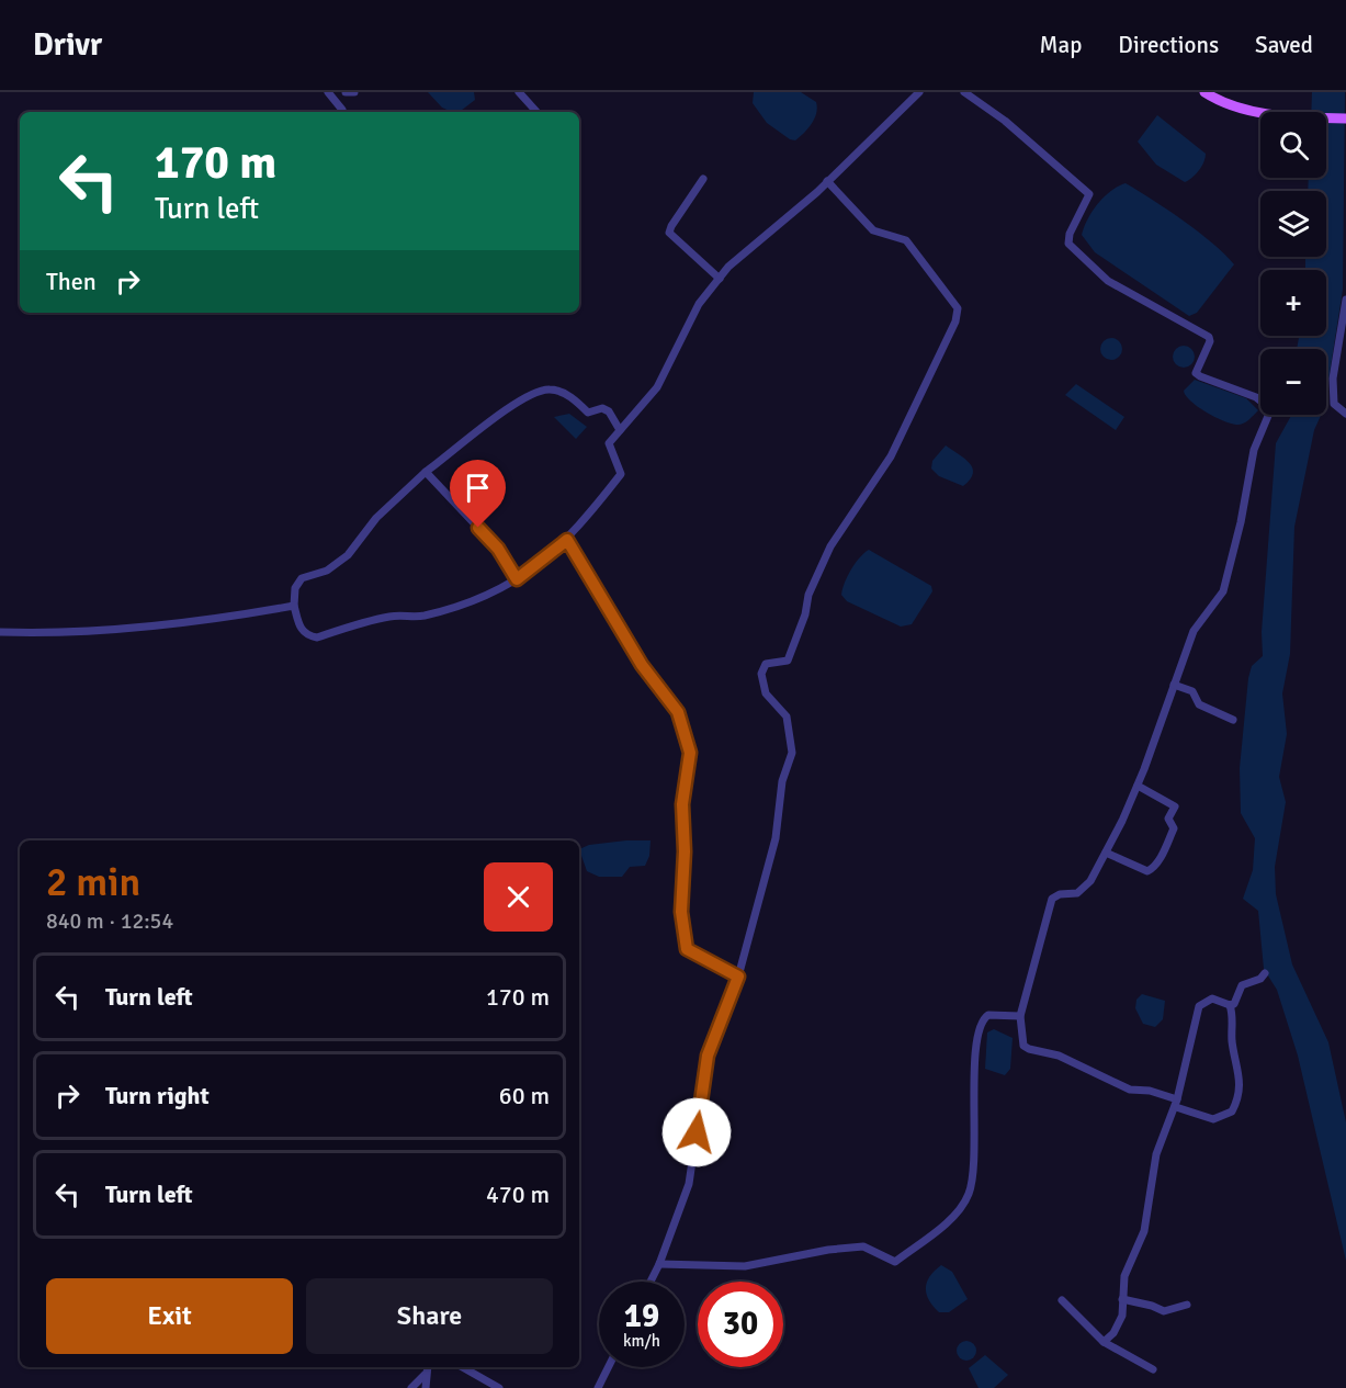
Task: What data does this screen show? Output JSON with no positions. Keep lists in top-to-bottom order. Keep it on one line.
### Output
{"page":{"header":"Drivr","nav":["Map","Directions","Saved"],"map_buttons":["+","−"],"turn":["170 m","Turn left"],"then":"Then","heading":["2 min","840 m · 12:54"],"list":[{"name":"Turn left","value":"170 m"},{"name":"Turn right","value":"60 m"},{"name":"Turn left","value":"470 m"}],"buttons":["Exit","Share"],"speed":"19 km/h","limit":"30"}}
